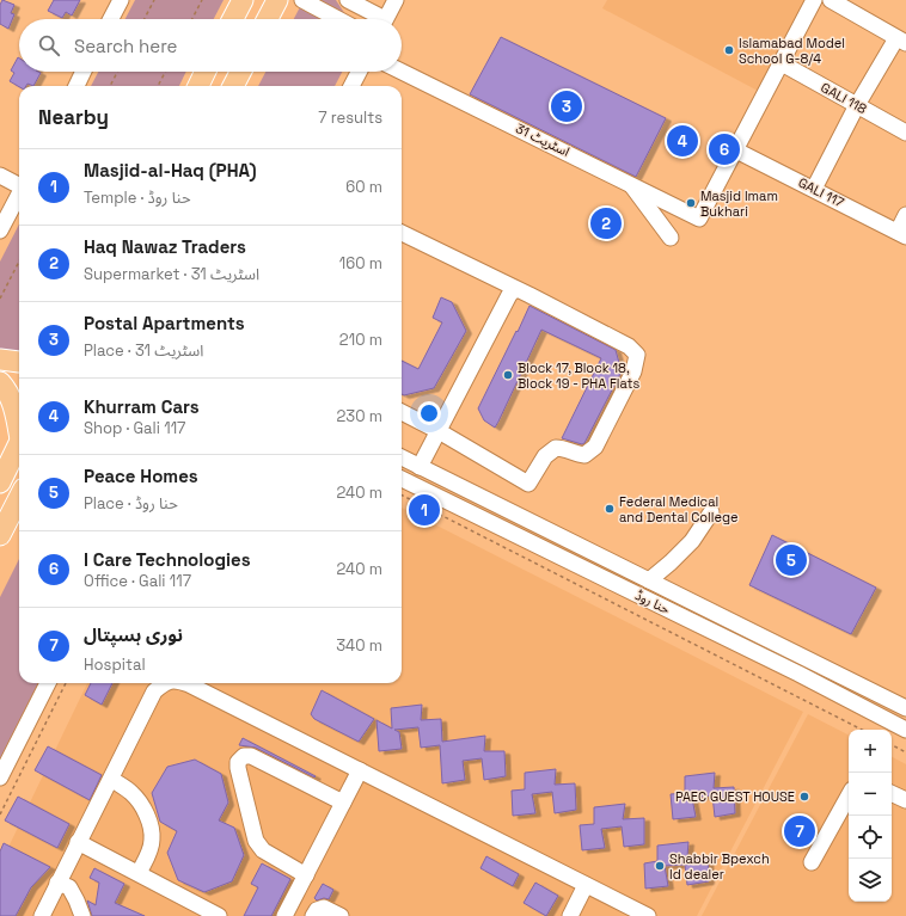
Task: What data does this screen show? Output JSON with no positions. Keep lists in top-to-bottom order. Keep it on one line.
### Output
{"streets":{"street":["GALI 118","اسٹریٹ 31","GALI 117","حنا روڈ"]},"crossings":[["اسٹریٹ 31","GALI 117"]],"places":["Islamabad Model School G-8/4","Masjid Imam Bukhari","Block 17, Block 18, Block 19 - PHA Flats","Federal Medical and Dental College","PAEC GUEST HOUSE","Shabbir Bpexch Id dealer"],"page":{"search":"Search here","heading":["Nearby","7 results"],"pins":["3","4","6","2","1","5","7"],"list":[{"mark":"1","name":"Masjid-al-Haq (PHA)","note":"Temple · حنا روڈ","value":"60 m"},{"mark":"2","name":"Haq Nawaz Traders","note":"Supermarket · اسٹریٹ 31","value":"160 m"},{"mark":"3","name":"Postal Apartments","note":"Place · اسٹریٹ 31","value":"210 m"},{"mark":"4","name":"Khurram Cars","note":"Shop · Gali 117","value":"230 m"},{"mark":"5","name":"Peace Homes","note":"Place · حنا روڈ","value":"240 m"},{"mark":"6","name":"I Care Technologies","note":"Office · Gali 117","value":"240 m"},{"mark":"7","name":"نوری ہسپتال","note":"Hospital","value":"340 m"}],"map_buttons":["+","−"]}}
